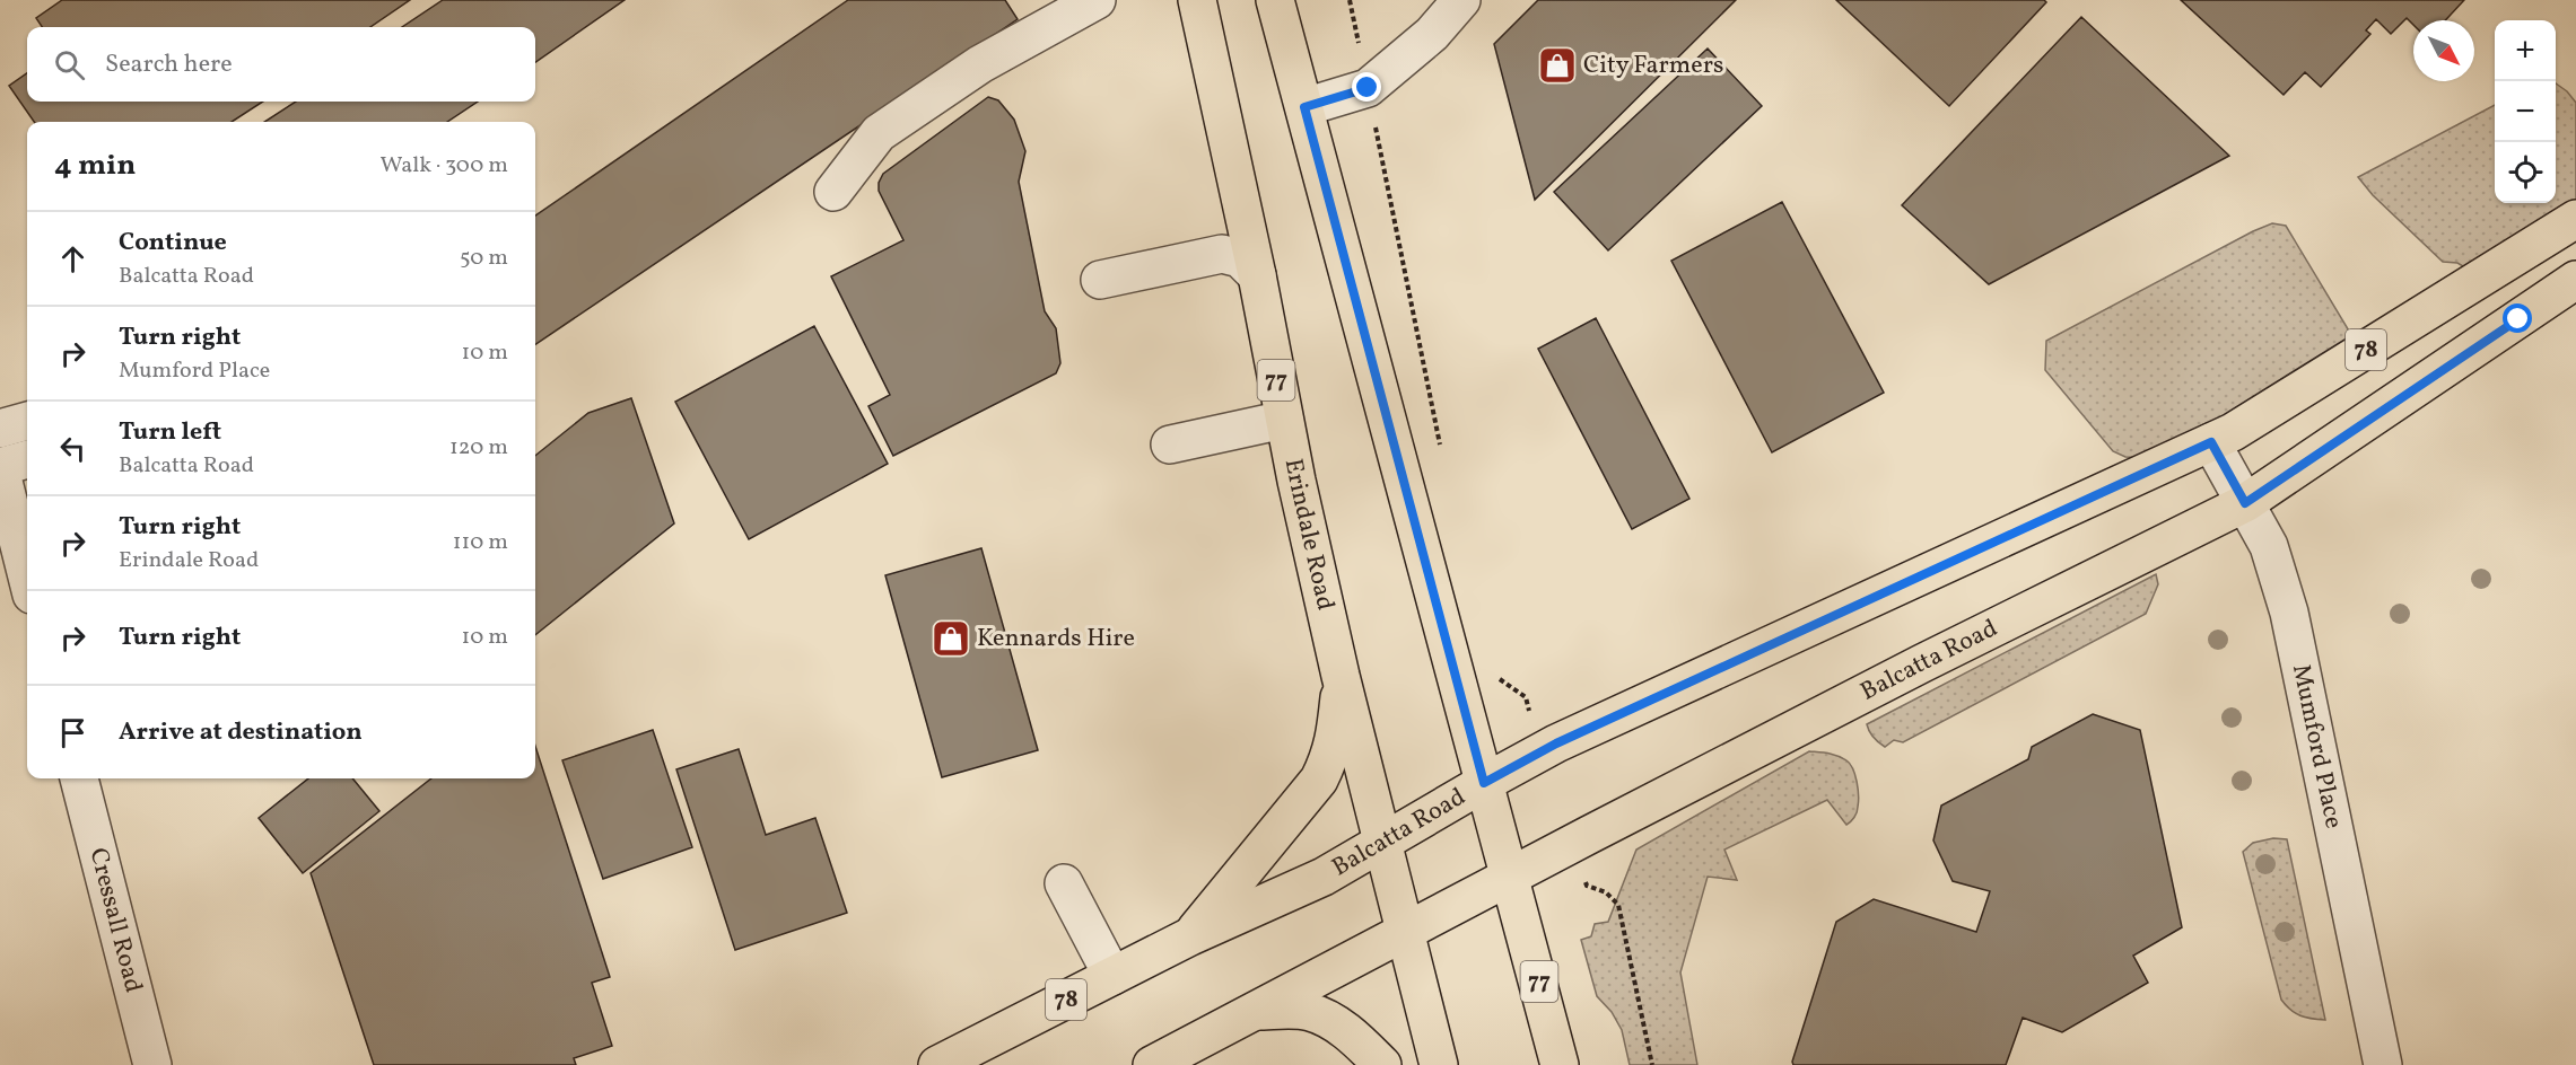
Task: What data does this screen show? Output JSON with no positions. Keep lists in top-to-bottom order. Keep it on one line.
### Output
{"streets":{"main road":["78","77","Erindale Road","Balcatta Road"],"street":["Mumford Place","Cressall Road"]},"crossings":[["77","Balcatta Road"],["Erindale Road","Balcatta Road"],["Balcatta Road","Mumford Place"]],"places":{"shop":["City Farmers","Kennards Hire"]},"north":"bottom right","page":{"map_buttons":["+","−"],"search":"Search here","heading":["4 min","Walk · 300 m"],"list":[["Continue","Balcatta Road","50 m"],["Turn right","Mumford Place","10 m"],["Turn left","Balcatta Road","120 m"],["Turn right","Erindale Road","110 m"],["Turn right","10 m"],"Arrive at destination"]}}
